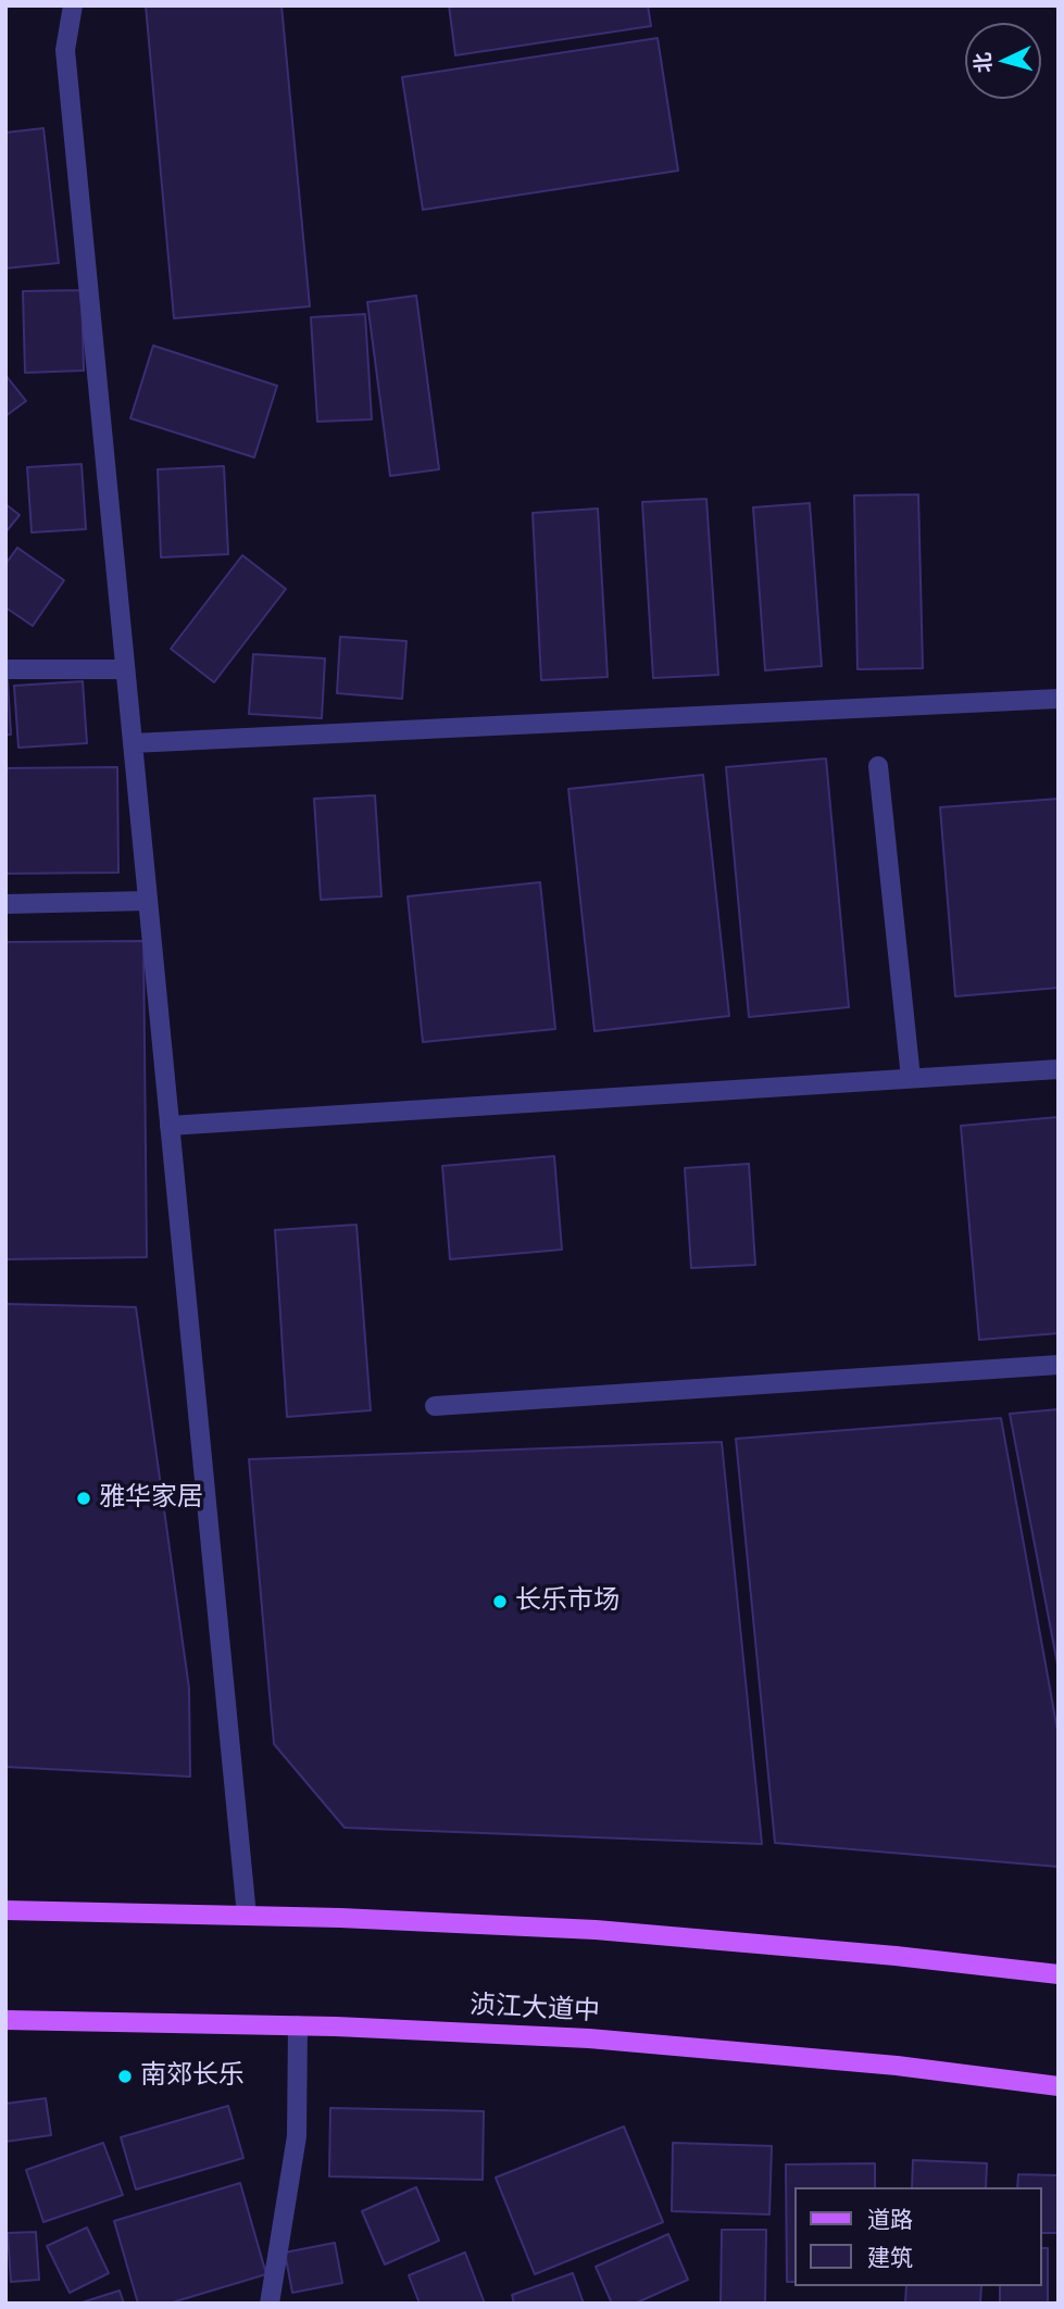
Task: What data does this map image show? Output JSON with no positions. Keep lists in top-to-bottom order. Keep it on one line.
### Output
{"streets":{"main road":["浈江大道中"]},"places":["雅华家居","长乐市场","南郊长乐"],"legend":["道路","建筑"],"north":"left"}
